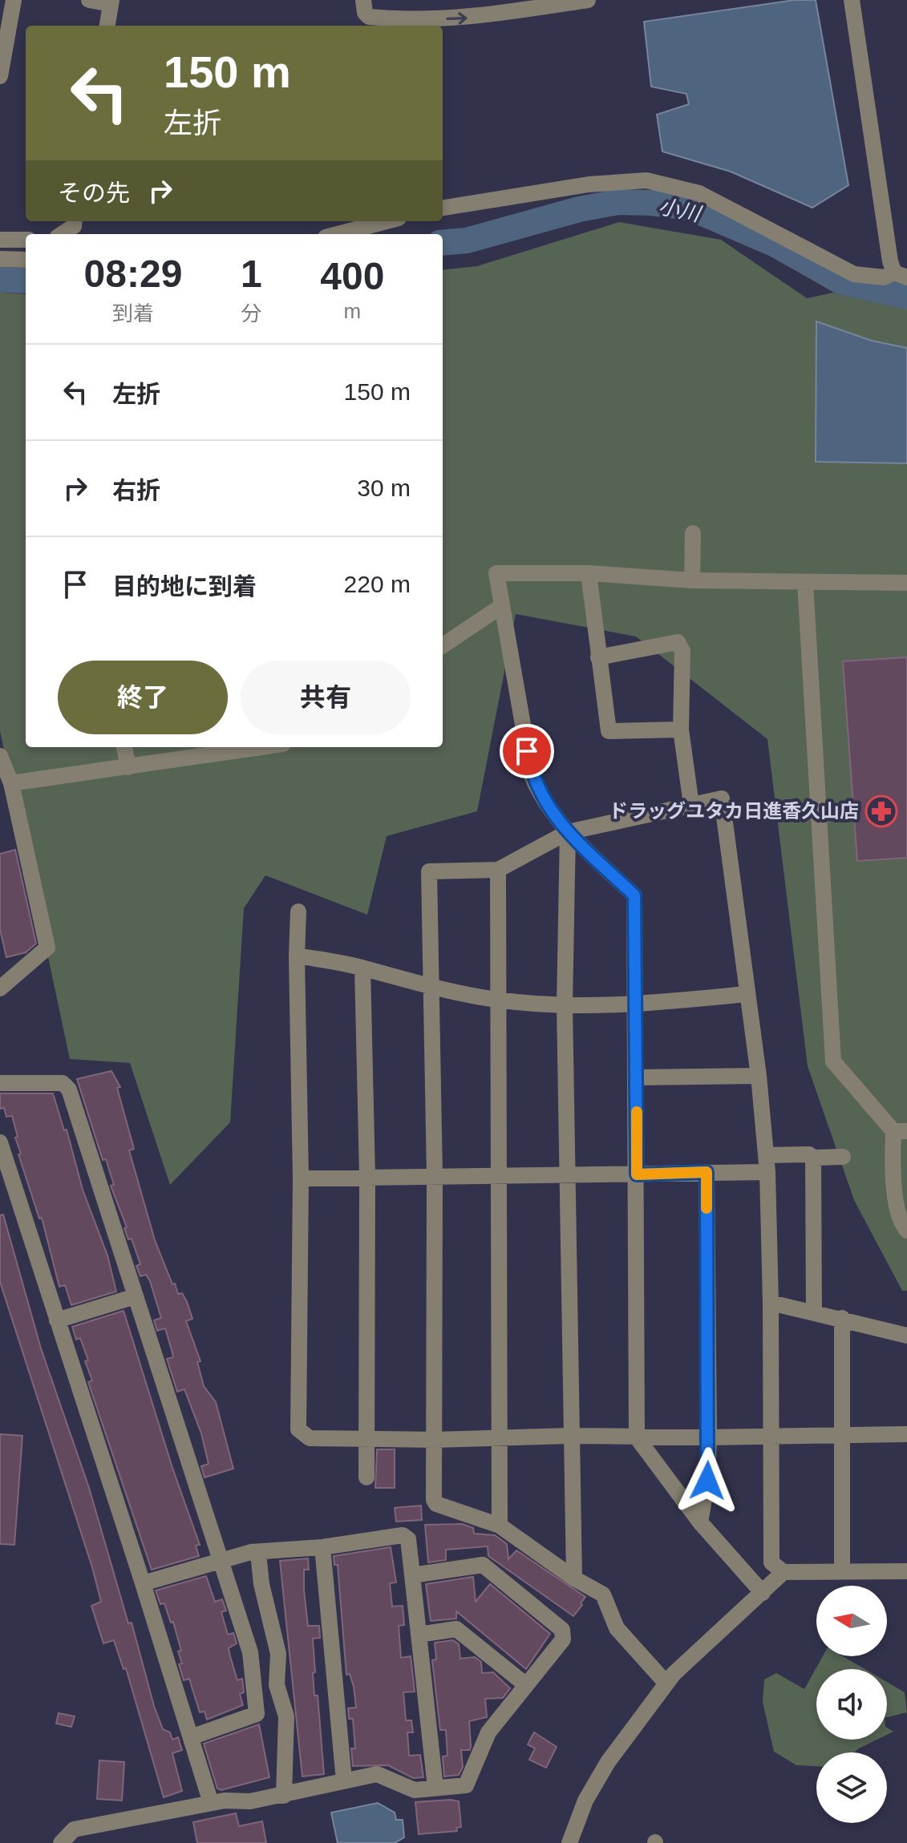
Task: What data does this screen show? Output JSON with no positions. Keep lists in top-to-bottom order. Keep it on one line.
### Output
{"water":["小川"],"places":{"pharmacy":["ドラッグユタカ日進香久山店"]},"north":"left","page":{"turn":["150 m","左折"],"then":"その先","eta":["08:29","到着","1","分","400","m"],"list":[{"name":"左折","value":"150 m"},{"name":"右折","value":"30 m"},{"name":"目的地に到着","value":"220 m"}],"buttons":["終了","共有"]}}
